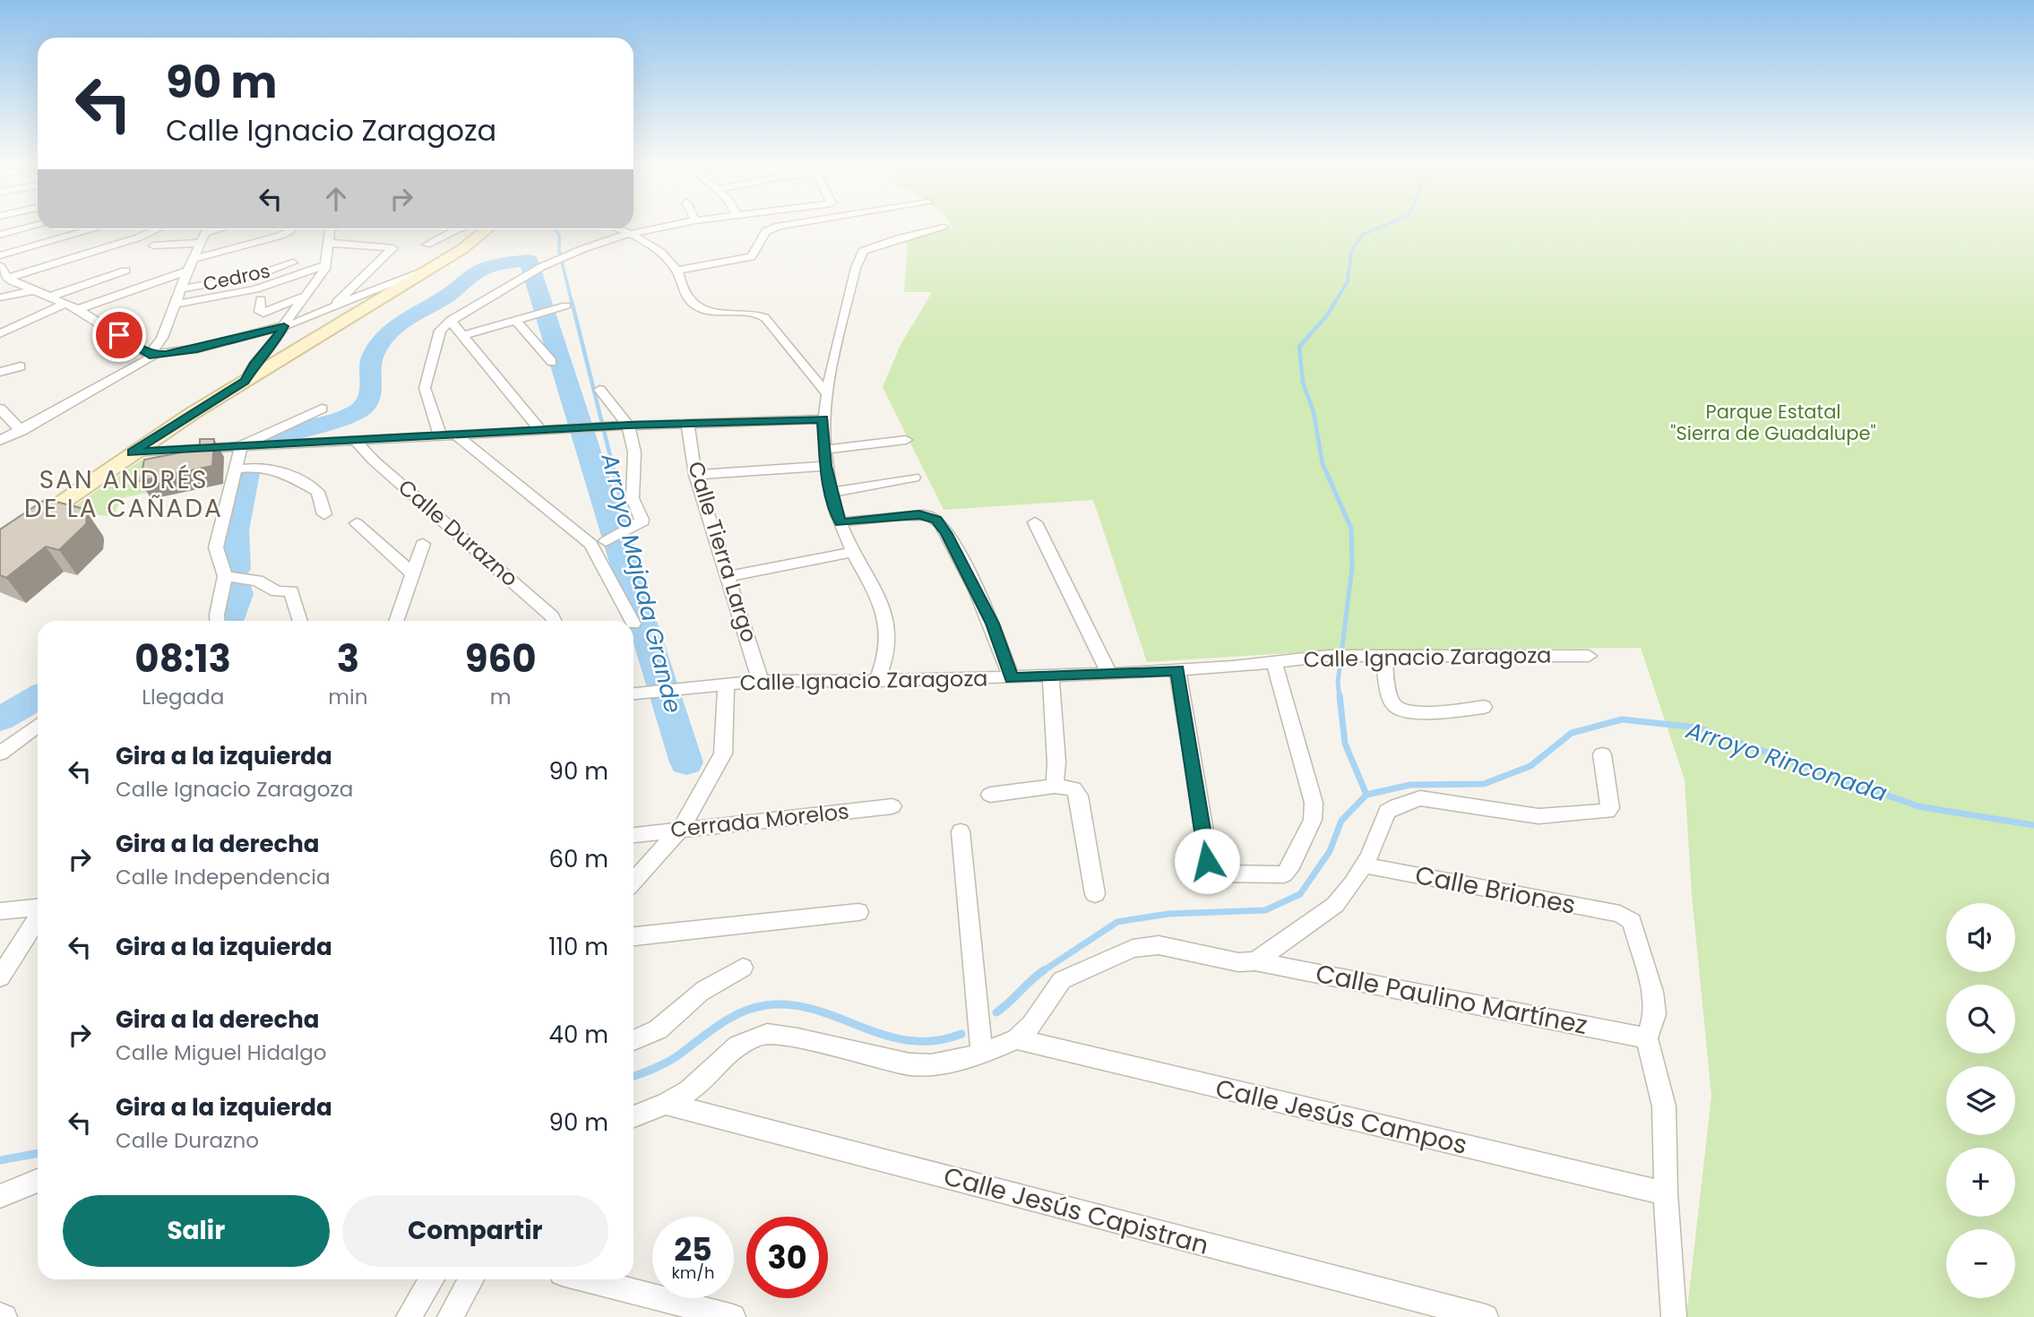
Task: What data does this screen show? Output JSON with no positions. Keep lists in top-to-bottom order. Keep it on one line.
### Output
{"streets":{"street":["Cedros","Calle Durazno","Calle Tierra Largo","Calle Ignacio Zaragoza","Cerrada Morelos","Calle Briones","Calle Paulino Martínez","Calle Jesús Campos","Calle Jesús Capistran"]},"crossings":[["Calle Tierra Largo","Calle Ignacio Zaragoza"],["Calle Briones","Calle Paulino Martínez"],["Calle Paulino Martínez","Calle Jesús Campos"]],"districts":["SAN ANDRÉS DE LA CAÑADA"],"water":["Arroyo Majada Grande","Arroyo Rinconada"],"parks":["Parque Estatal \"Sierra de Guadalupe\""],"page":{"turn":["90 m","Calle Ignacio Zaragoza"],"eta":["08:13","Llegada","3","min","960","m"],"list":[{"name":"Gira a la izquierda","note":"Calle Ignacio Zaragoza","value":"90 m"},{"name":"Gira a la derecha","note":"Calle Independencia","value":"60 m"},{"name":"Gira a la izquierda","value":"110 m"},{"name":"Gira a la derecha","note":"Calle Miguel Hidalgo","value":"40 m"},{"name":"Gira a la izquierda","note":"Calle Durazno","value":"90 m"}],"map_buttons":["+","−"],"buttons":["Salir","Compartir"],"speed":"25 km/h","limit":"30"}}
